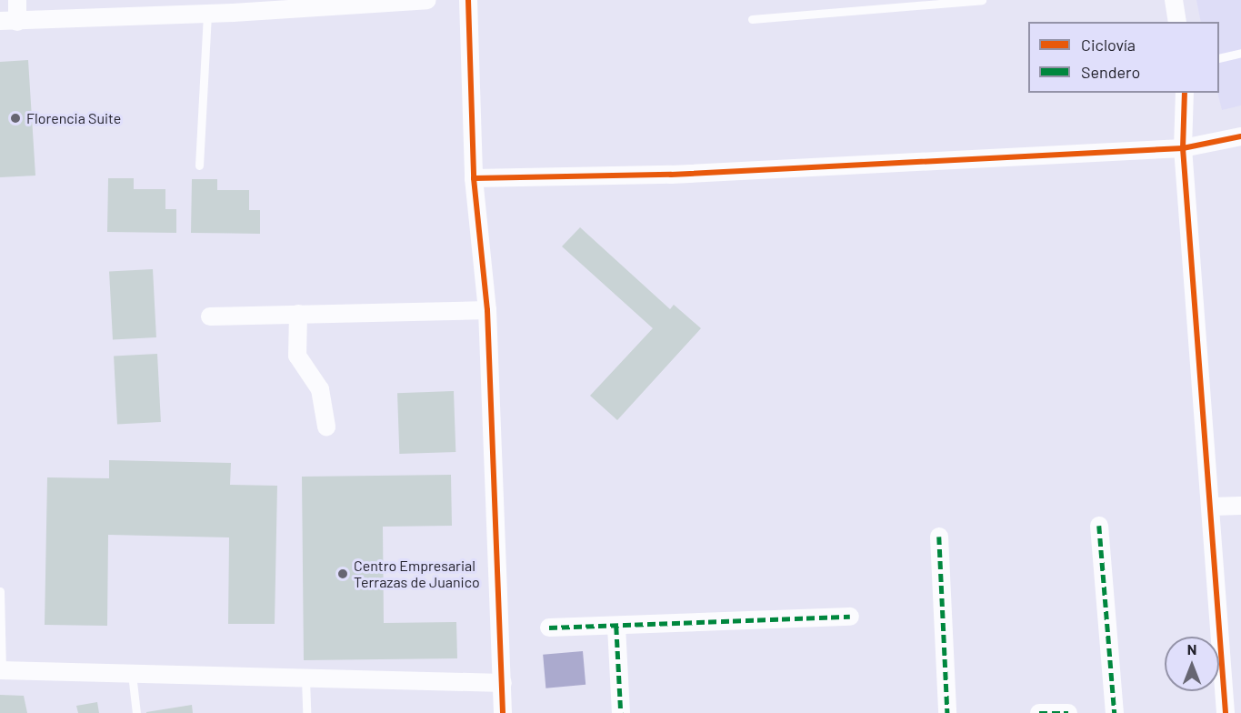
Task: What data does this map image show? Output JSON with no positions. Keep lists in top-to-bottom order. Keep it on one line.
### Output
{"places":["Florencia Suite","Centro Empresarial Terrazas de Juanico"],"legend":["Ciclovía","Sendero"],"north":"top"}
